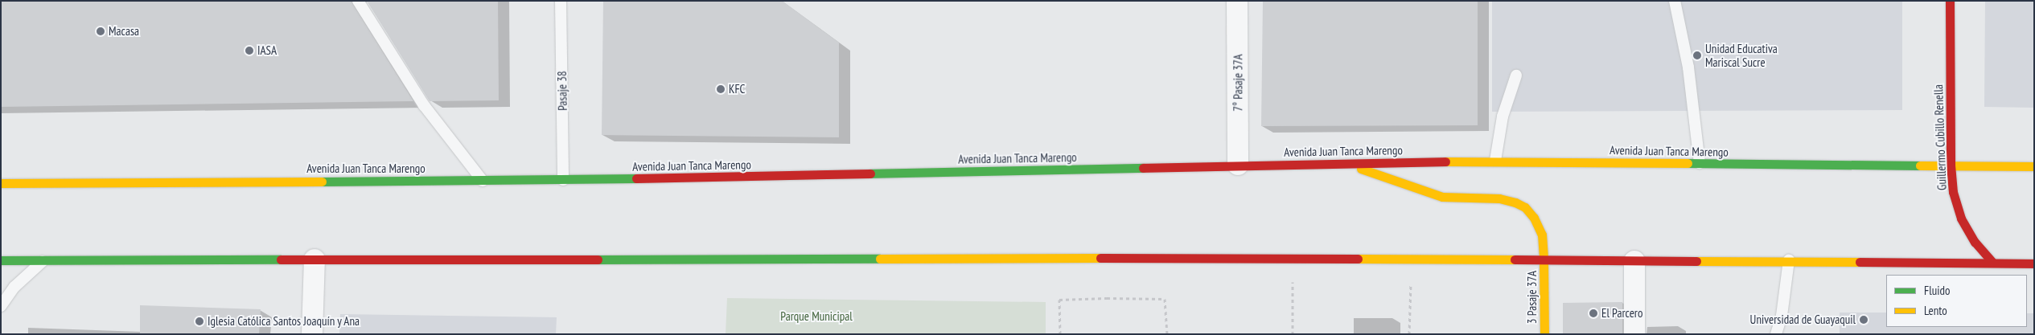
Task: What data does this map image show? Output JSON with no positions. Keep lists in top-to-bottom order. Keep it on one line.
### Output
{"streets":{"main road":["Guillermo Cubillo Renella","Avenida Juan Tanca Marengo","3 Pasaje 37A"],"street":["7° Pasaje 37A"],"lane":["Pasaje 38"]},"crossings":[["7° Pasaje 37A","Avenida Juan Tanca Marengo"],["Pasaje 38","Avenida Juan Tanca Marengo"],["Guillermo Cubillo Renella","Avenida Juan Tanca Marengo"],["Avenida Juan Tanca Marengo","3 Pasaje 37A"]],"parks":["Parque Municipal"],"places":["Macasa","IASA","Unidad Educativa Mariscal Sucre","KFC","El Parcero","Universidad de Guayaquil","Iglesia Católica Santos Joaquín y Ana"],"legend":["Fluido","Lento"]}
